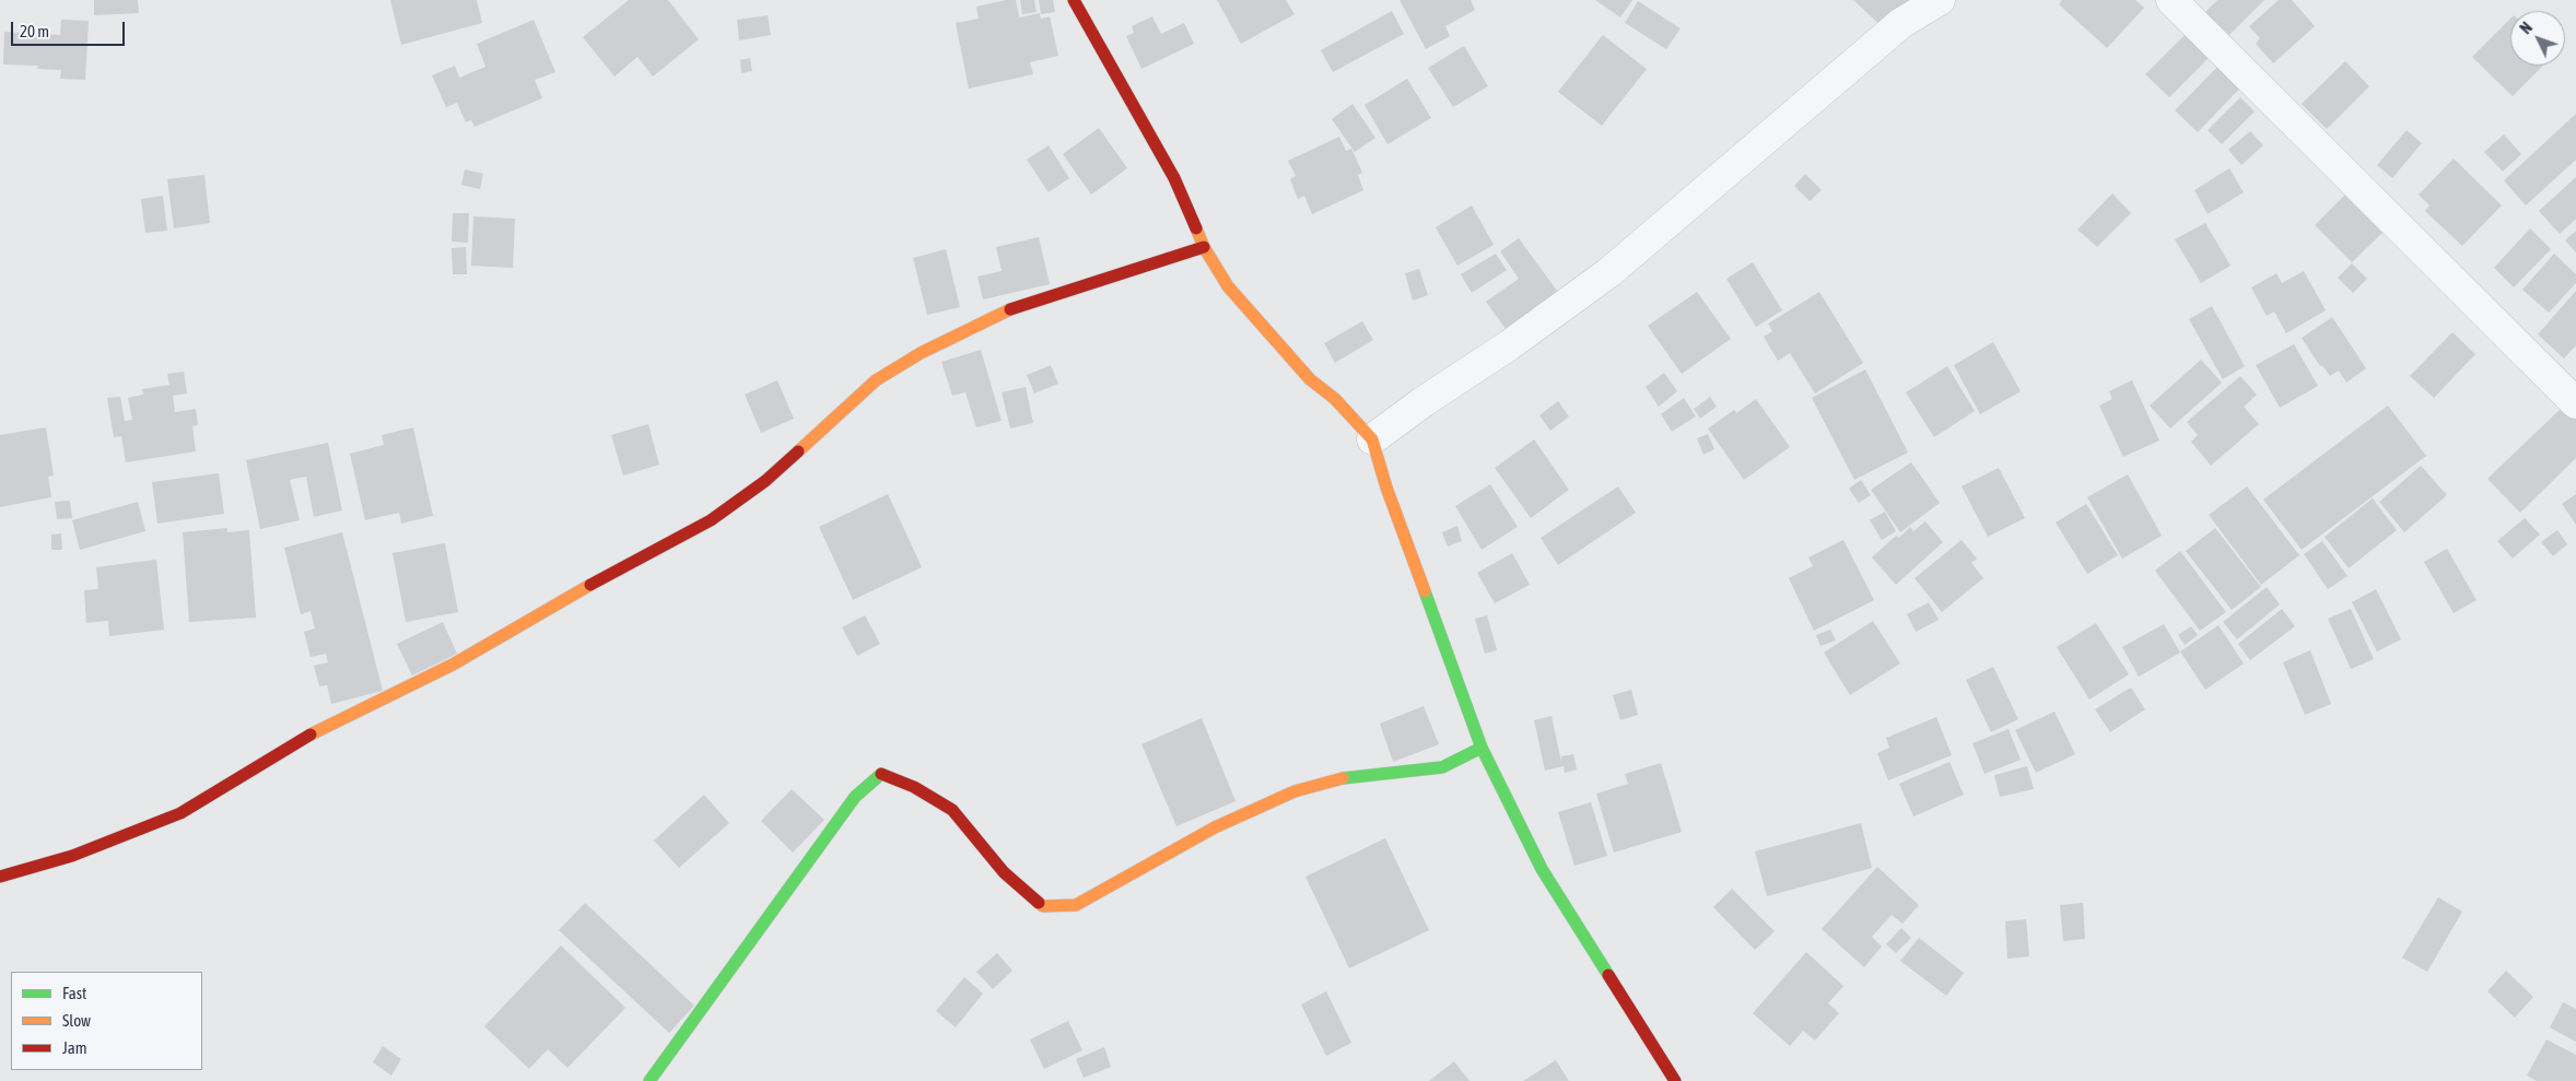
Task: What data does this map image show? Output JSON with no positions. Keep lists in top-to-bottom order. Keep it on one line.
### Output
{"legend":["Fast","Slow","Jam"],"scale_bar":"20 m","north":"top left"}
